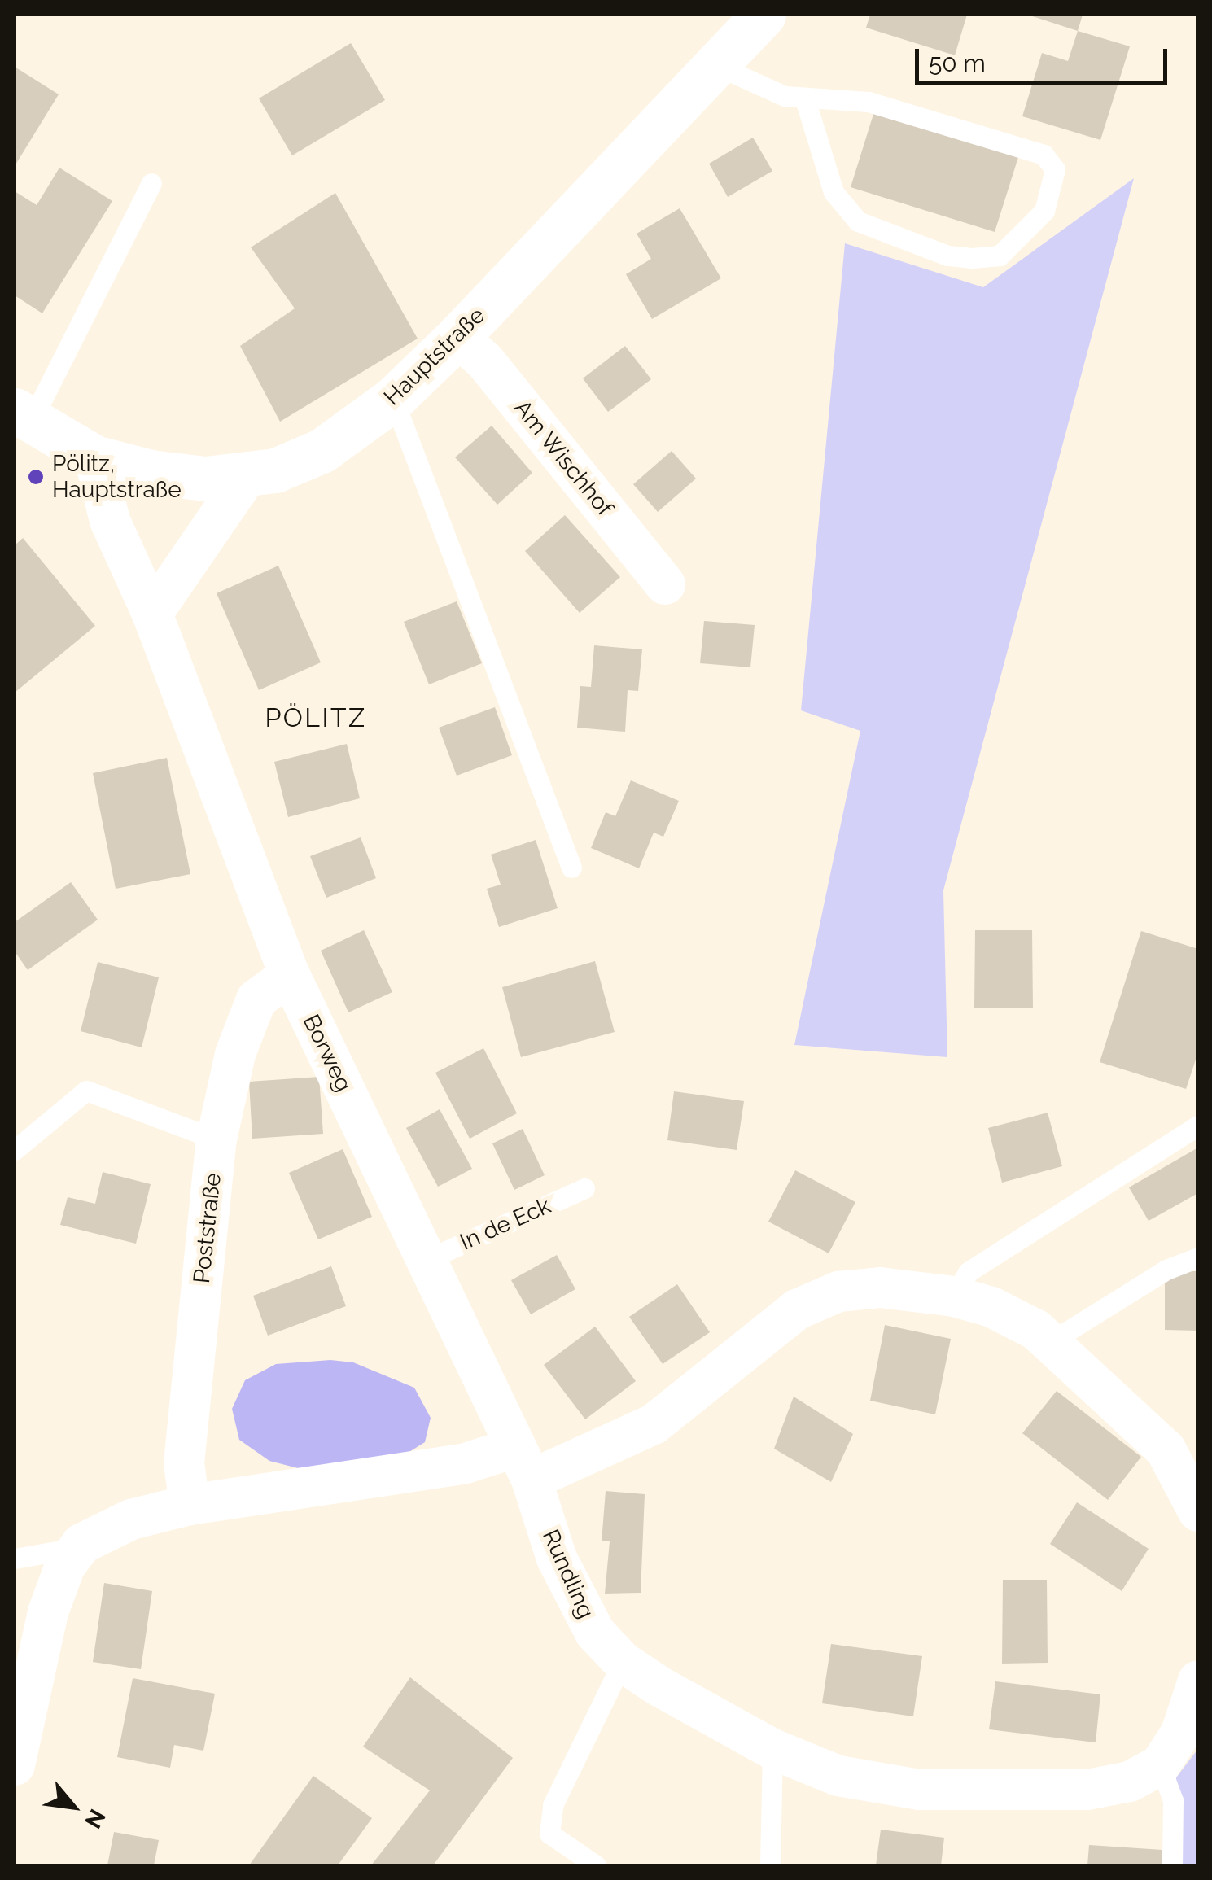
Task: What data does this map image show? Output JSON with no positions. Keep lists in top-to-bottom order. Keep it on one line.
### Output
{"streets":{"main road":["Hauptstraße"],"street":["Am Wischhof","Borweg","Poststraße","Rundling"],"lane":["In de Eck"]},"crossings":[["Hauptstraße","Am Wischhof"],["Hauptstraße","Borweg"],["Borweg","In de Eck"],["Borweg","Poststraße"],["Borweg","Rundling"]],"districts":["PÖLITZ"],"places":["Pölitz, Hauptstraße"],"scale_bar":"50 m","north":"bottom right"}
